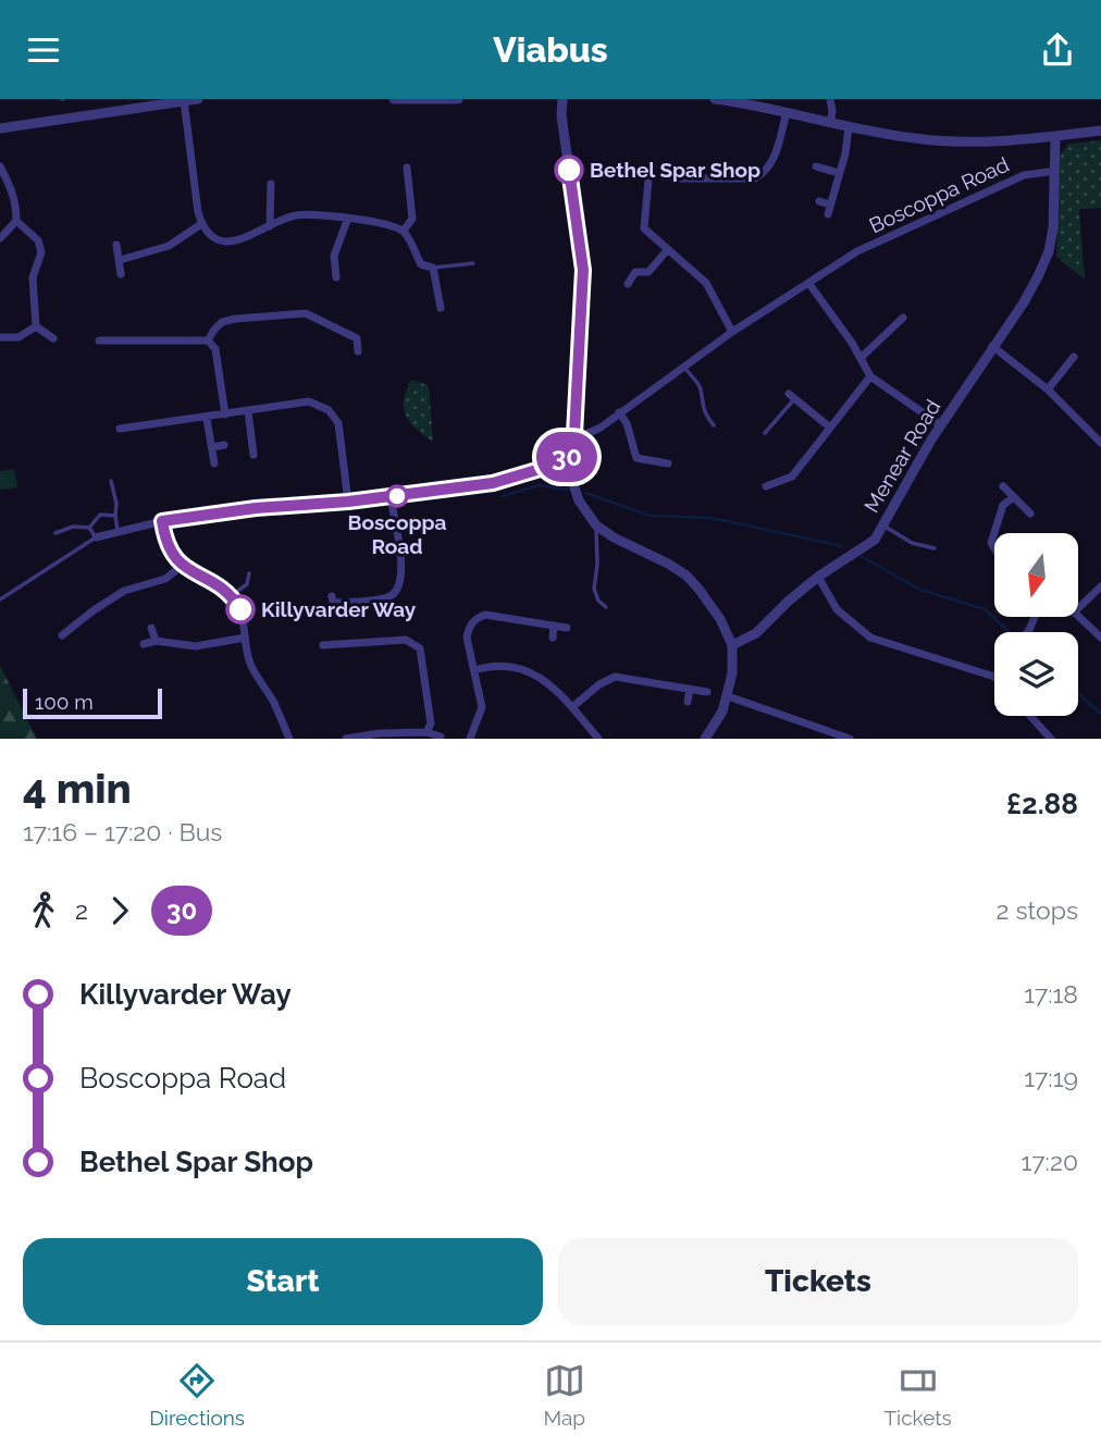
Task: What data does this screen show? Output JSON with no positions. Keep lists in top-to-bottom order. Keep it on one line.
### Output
{"streets":{"street":["Boscoppa Road","Menear Road"]},"crossings":[["Boscoppa Road","Menear Road"]],"places":["Bethel Spar Shop","Boscoppa Road","Killyvarder Way"],"lines":["bus line 30"],"scale_bar":"100 m","north":"bottom","page":{"header":"Viabus","on_map":"30","scale":"100 m","heading":["4 min","17:16 – 17:20 · Bus","£2.88"],"legs":["2","30","2 stops"],"list":[{"name":"Killyvarder Way","value":"17:18"},{"name":"Boscoppa Road","value":"17:19"},{"name":"Bethel Spar Shop","value":"17:20"}],"buttons":["Start","Tickets"],"tabs":["Directions","Map","Tickets"]}}
